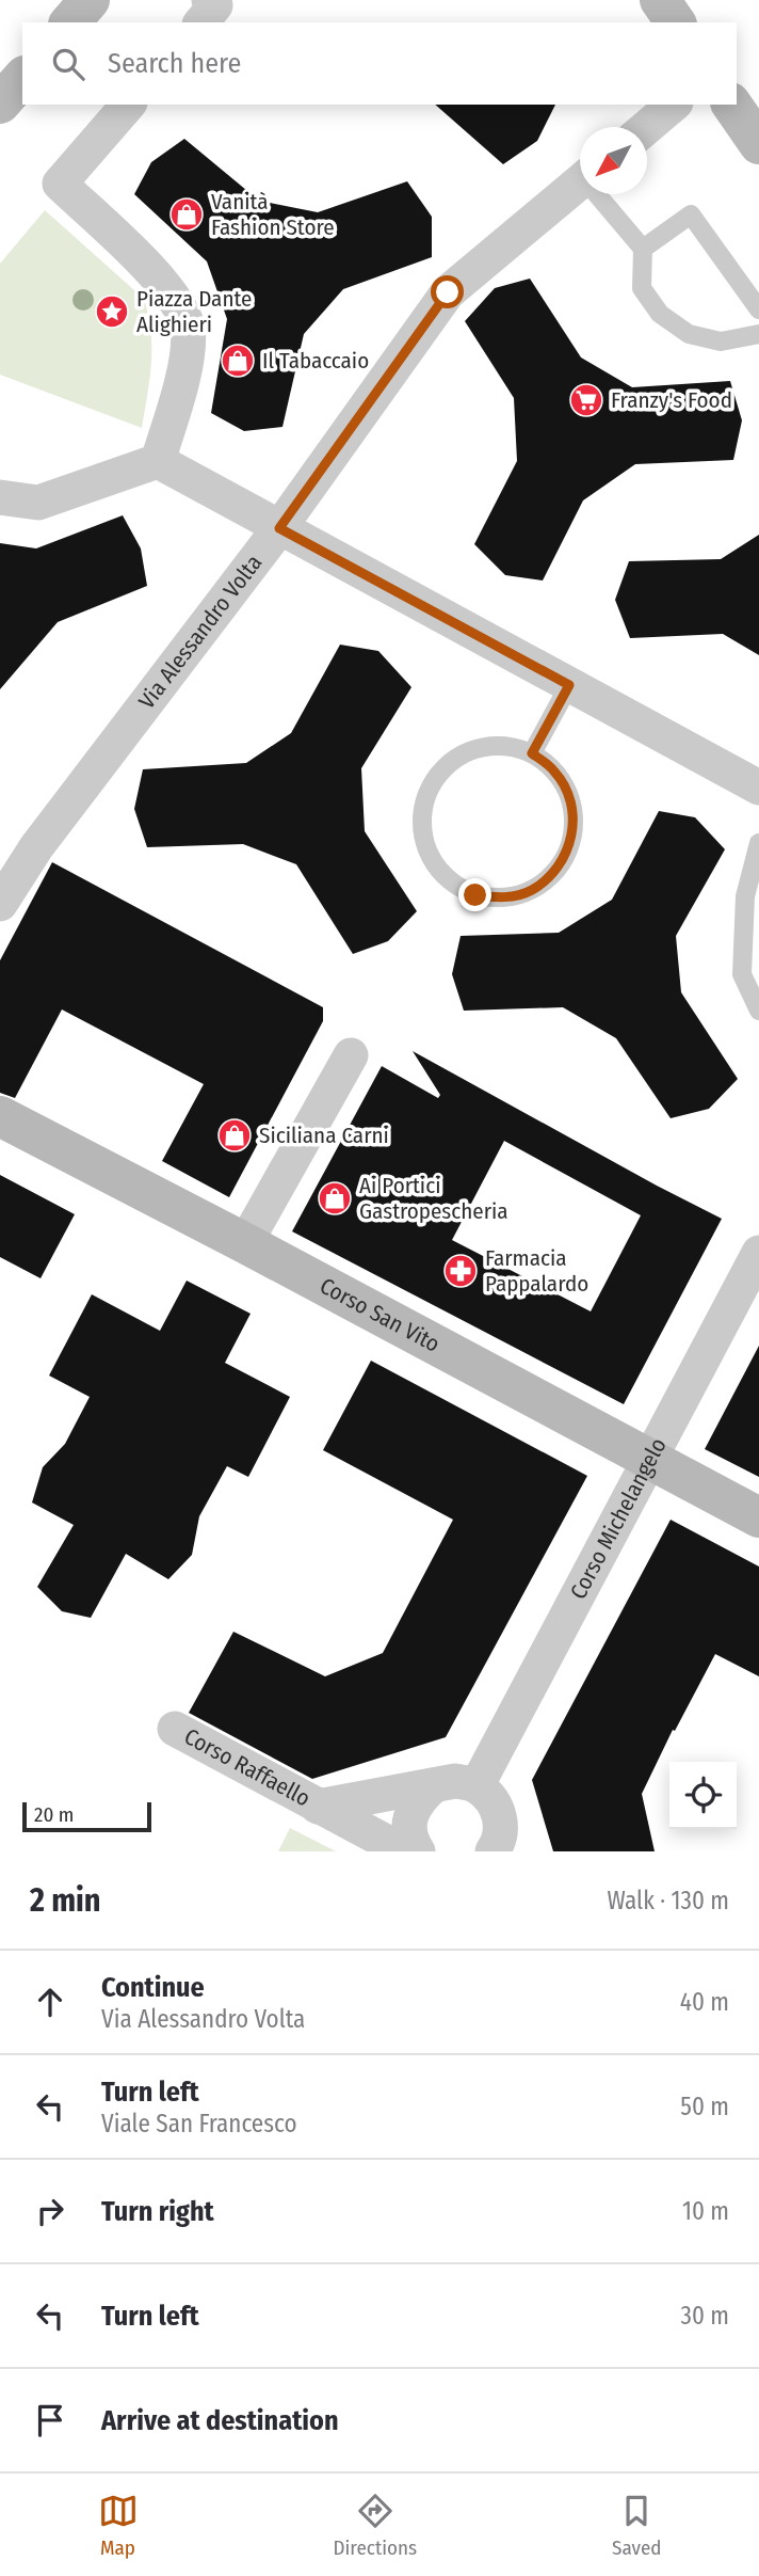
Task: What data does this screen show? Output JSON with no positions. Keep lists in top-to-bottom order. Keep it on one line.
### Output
{"streets":{"main road":["Corso San Vito"],"street":["Via Alessandro Volta","Corso Michelangelo","Corso Raffaello"]},"crossings":[["Corso San Vito","Corso Michelangelo"]],"places":{"shop":["Vanità Fashion Store","Il Tabaccaio","Siciliana Carni","Ai Portici Gastropescheria"],"place":["Piazza Dante Alighieri"],"supermarket":["Franzy's Food"],"pharmacy":["Farmacia Pappalardo"]},"scale_bar":"20 m","north":"bottom left","page":{"search":"Search here","scale":"20 m","heading":["2 min","Walk · 130 m"],"list":[["Continue","Via Alessandro Volta","40 m"],["Turn left","Viale San Francesco","50 m"],["Turn right","10 m"],["Turn left","30 m"],"Arrive at destination"],"nav":["Map","Directions","Saved"]}}
